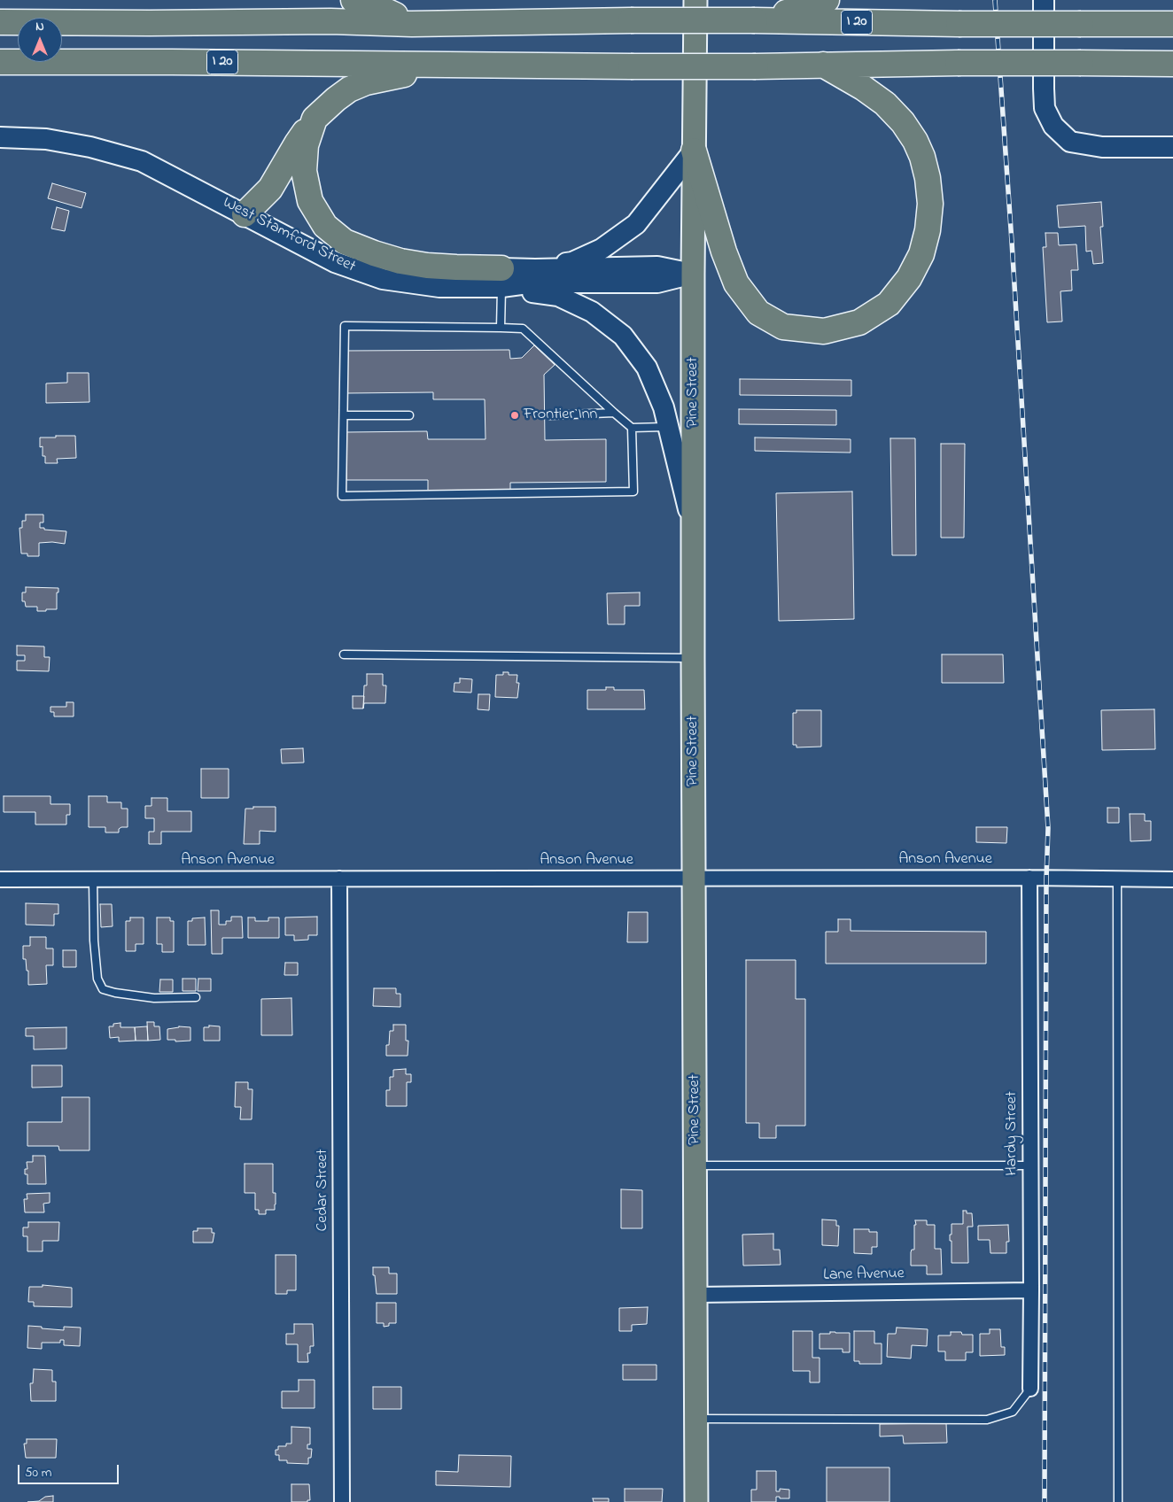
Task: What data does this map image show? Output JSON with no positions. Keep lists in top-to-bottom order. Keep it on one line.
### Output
{"streets":{"highway":["I 20"],"main road":["West Stamford Street","Pine Street"],"street":["Anson Avenue","Hardy Street","Cedar Street","Lane Avenue"]},"crossings":[["West Stamford Street","Pine Street"],["Pine Street","Anson Avenue"],["Pine Street","Lane Avenue"],["Anson Avenue","Hardy Street"],["Anson Avenue","Cedar Street"],["Hardy Street","Lane Avenue"]],"places":["Frontier Inn"],"scale_bar":"50 m","north":"top"}
